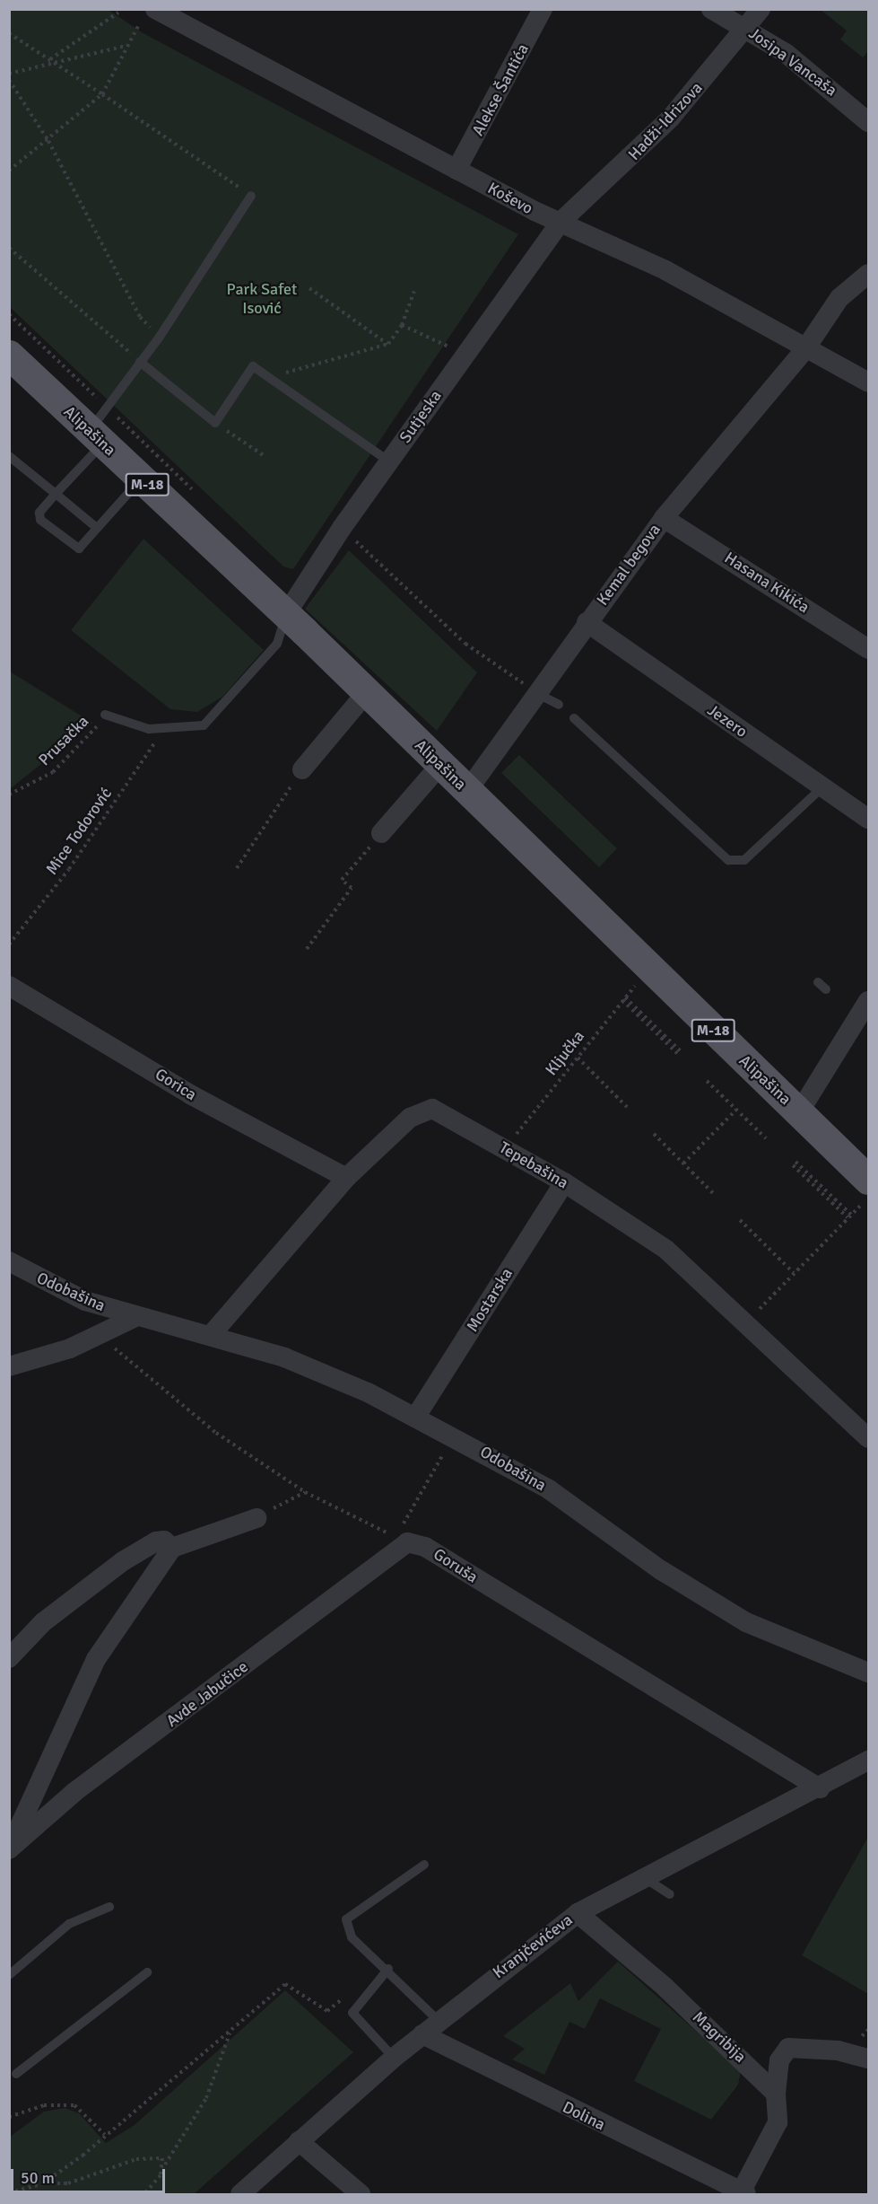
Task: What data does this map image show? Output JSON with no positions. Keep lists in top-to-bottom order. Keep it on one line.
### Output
{"streets":{"main road":["Alipašina","M-18"],"street":["Josipa Vancaša","Alekse Šantića","Hadži-Idrizova","Koševo","Sutjeska","Kemal begova","Hasana Kikića","Jezero","Gorica","Tepebašina","Odobašina","Mostarska","Goruša","Avde Jabučice","Kranjčevićeva","Magribija","Dolina"],"path":["Prusačka","Mice Todorović","Ključka"]},"crossings":[["Josipa Vancaša","Hadži-Idrizova"],["Alekse Šantića","Koševo"],["Hadži-Idrizova","Koševo"],["Hadži-Idrizova","Sutjeska"],["Koševo","Sutjeska"],["Koševo","Kemal begova"],["Sutjeska","Alipašina"],["Alipašina","Kemal begova"],["Kemal begova","Hasana Kikića"],["Kemal begova","Jezero"],["Gorica","Tepebašina"],["Tepebašina","Odobašina"],["Tepebašina","Mostarska"],["Odobašina","Mostarska"],["Goruša","Avde Jabučice"],["Goruša","Kranjčevićeva"],["Kranjčevićeva","Magribija"],["Kranjčevićeva","Dolina"]],"parks":["Park Safet Isović"],"scale_bar":"50 m"}
